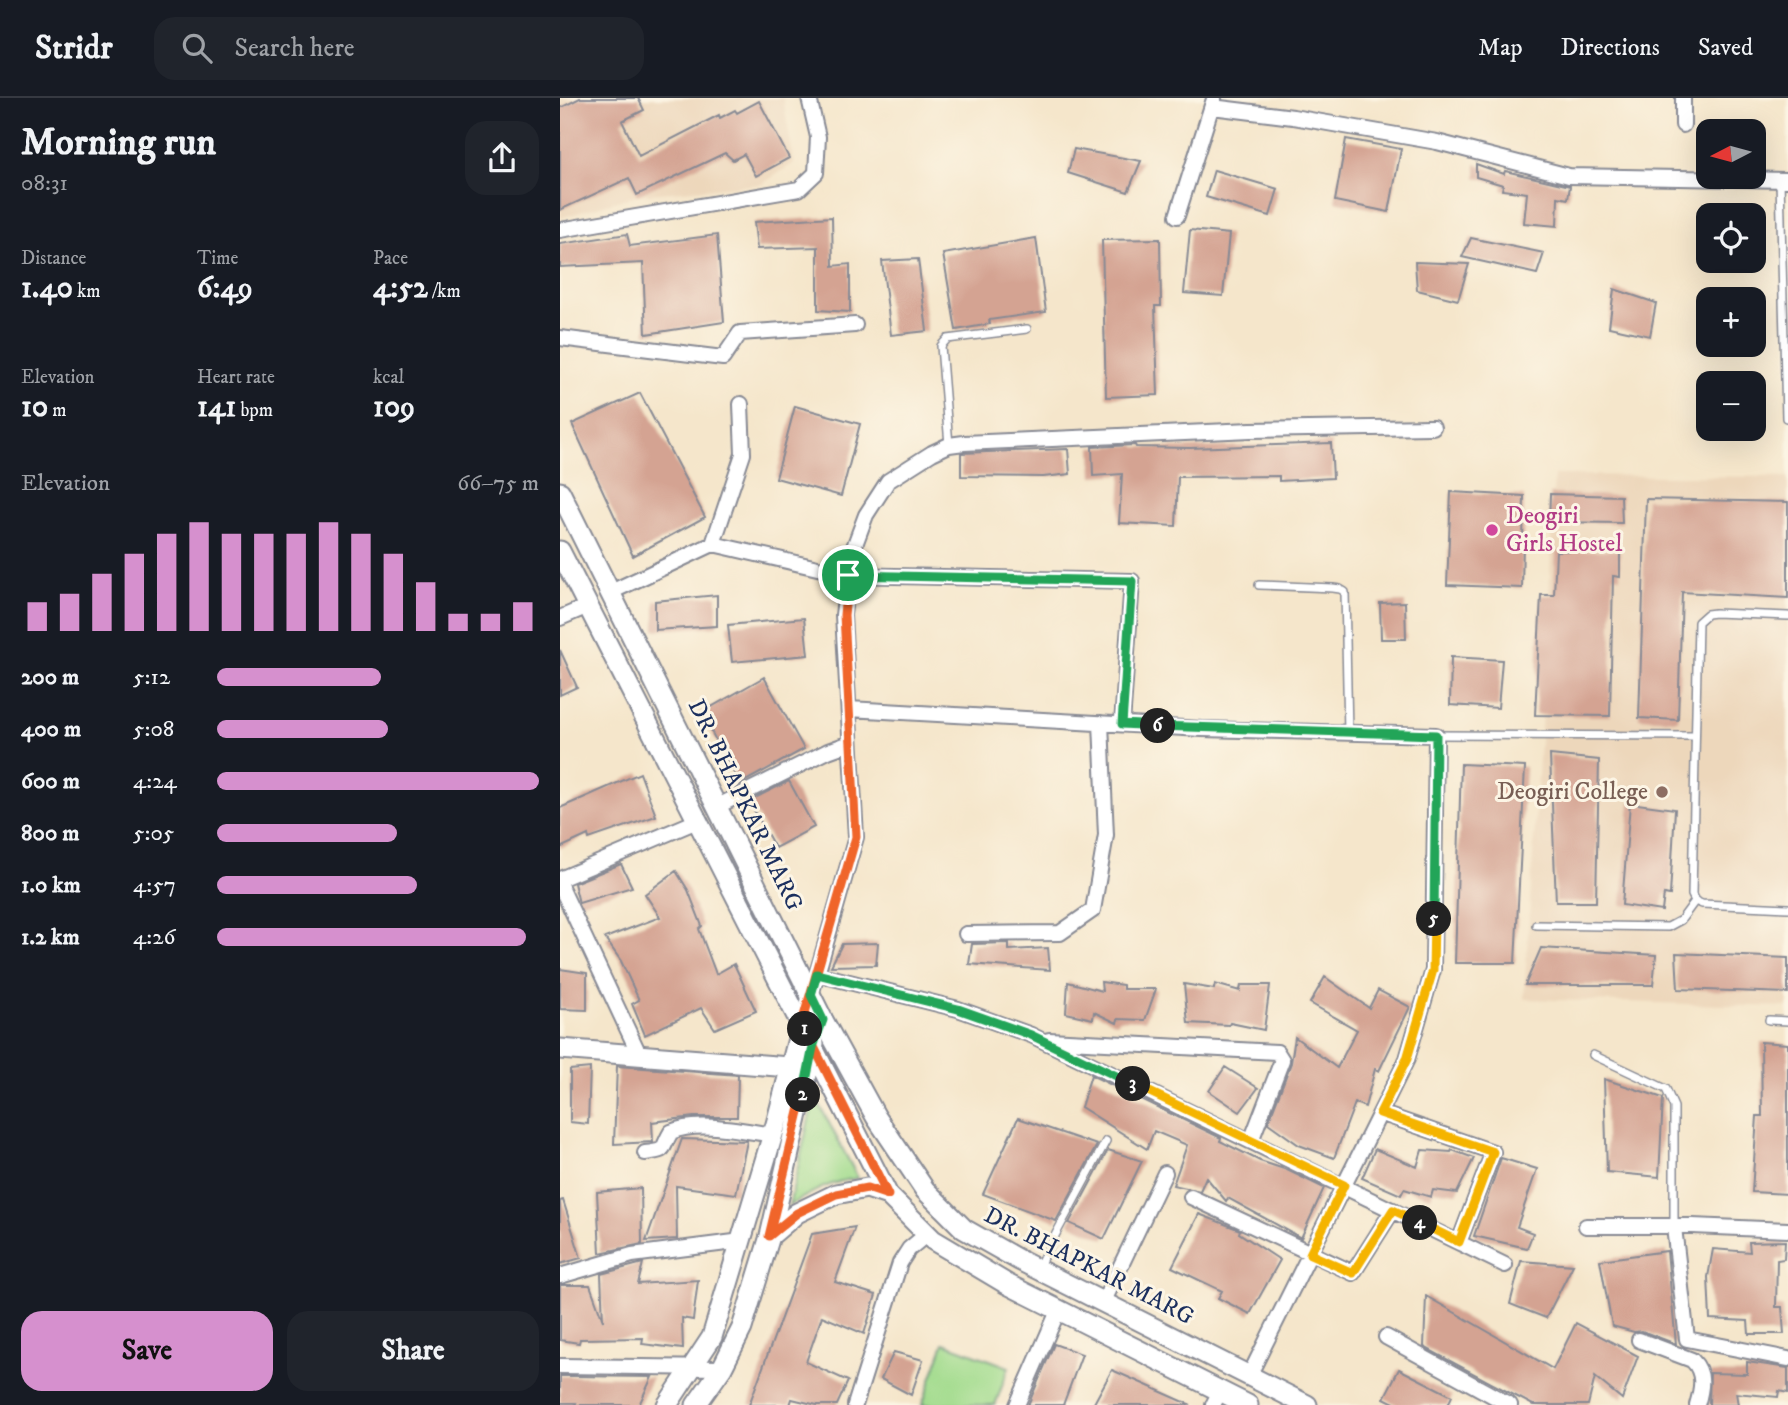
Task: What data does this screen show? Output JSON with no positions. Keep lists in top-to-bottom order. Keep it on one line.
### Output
{"streets":{"main road":["DR. BHAPKAR MARG"]},"places":["Deogiri Girls Hostel","Deogiri College"],"north":"left","page":{"header":"Stridr","search":"Search here","nav":["Map","Directions","Saved"],"heading":["Morning run","08:31"],"map_buttons":["+","−"],"stats":[["Distance","1.40 km"],["Time","6:49"],["Pace","4:52 /km"],["Elevation","10 m"],["Heart rate","141 bpm"],["kcal","109"]],"chart":["Elevation","66–75 m"],"list":[{"name":"200 m","note":"5:12"},{"name":"400 m","note":"5:08"},{"name":"600 m","note":"4:24"},{"name":"800 m","note":"5:05"},{"name":"1.0 km","note":"4:57"},{"name":"1.2 km","note":"4:26"}],"pins":["6","5","1","3","2","4"],"buttons":["Save","Share"]}}
